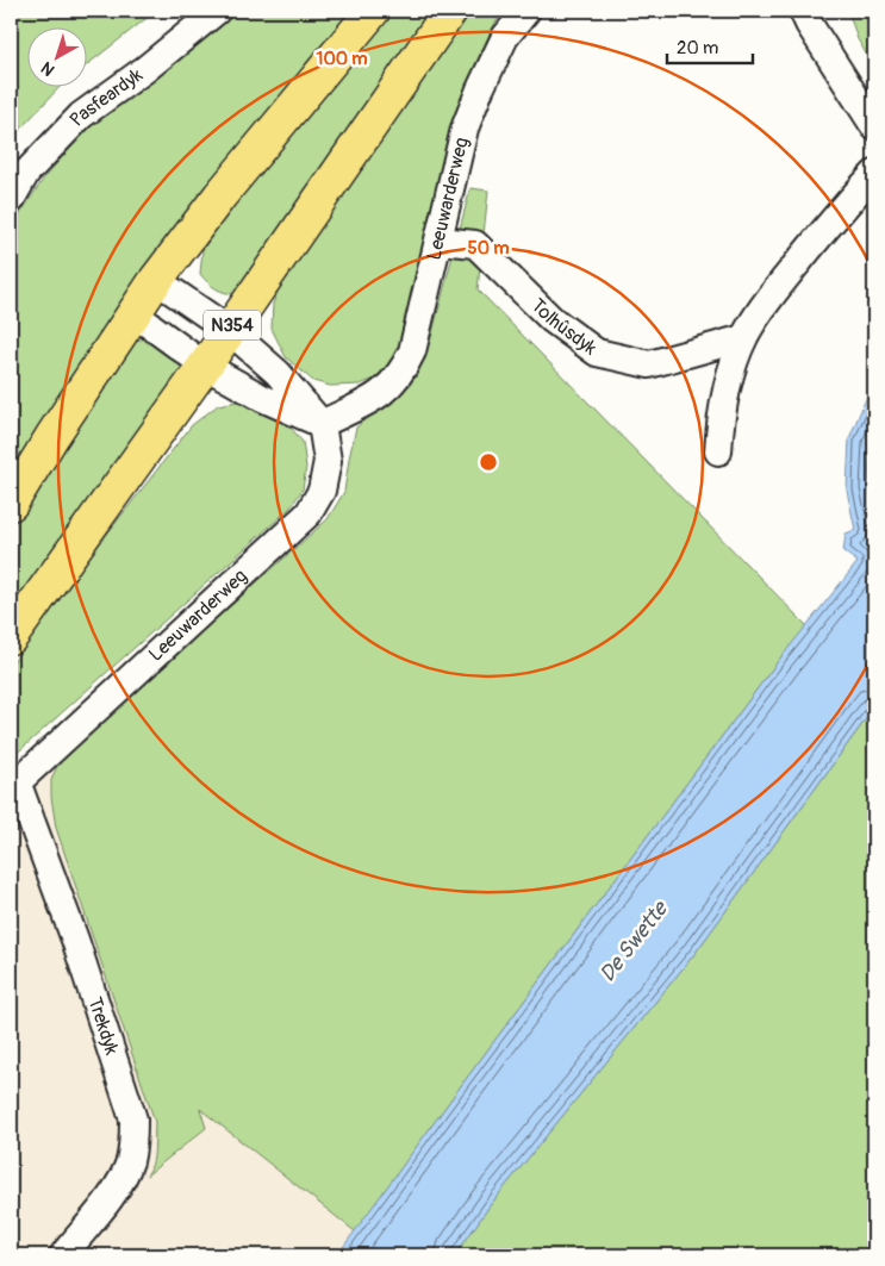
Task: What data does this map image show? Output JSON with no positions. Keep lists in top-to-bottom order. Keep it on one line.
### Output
{"streets":{"main road":["N354"],"street":["Pasfeardyk","Leeuwarderweg","Tolhûsdyk","Trekdyk"]},"crossings":[["Leeuwarderweg","Tolhûsdyk"],["Leeuwarderweg","Trekdyk"]],"water":["De Swette"],"scale_bar":"20 m","north":"bottom left","rings":["100 m","50 m"]}
